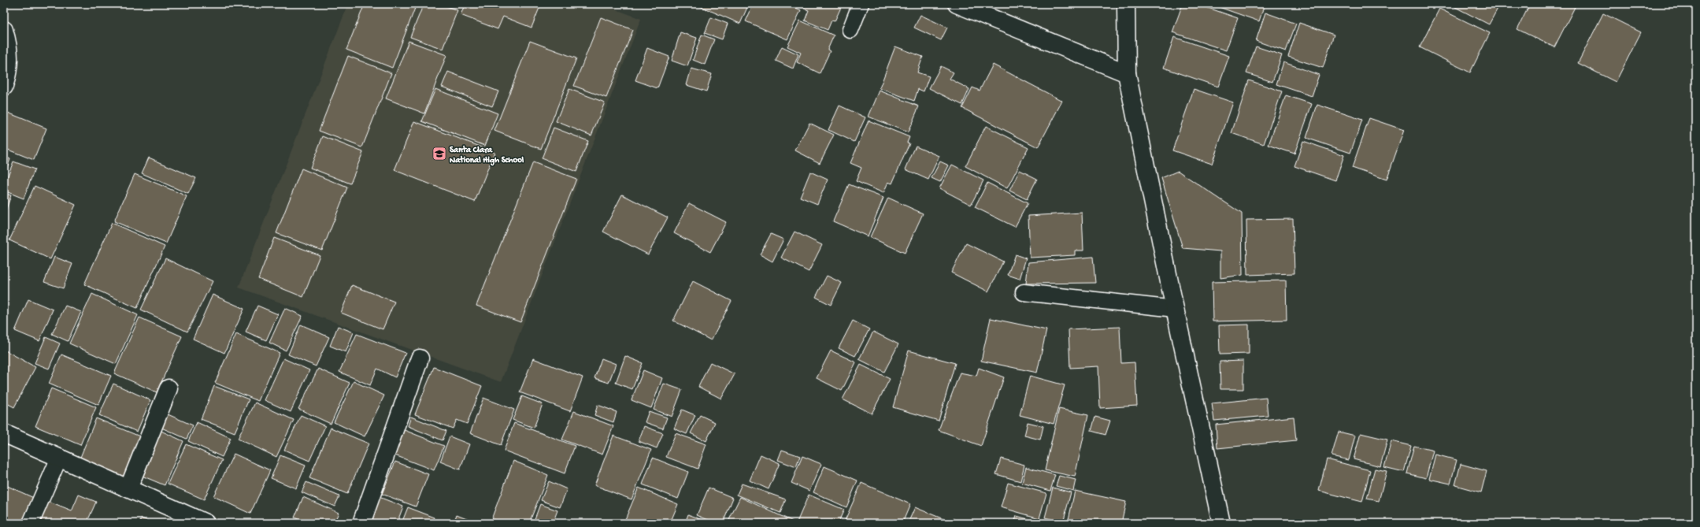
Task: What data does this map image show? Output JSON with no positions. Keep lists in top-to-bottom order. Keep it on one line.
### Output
{"places":{"school or university":["Santa Clara National High School"]}}
